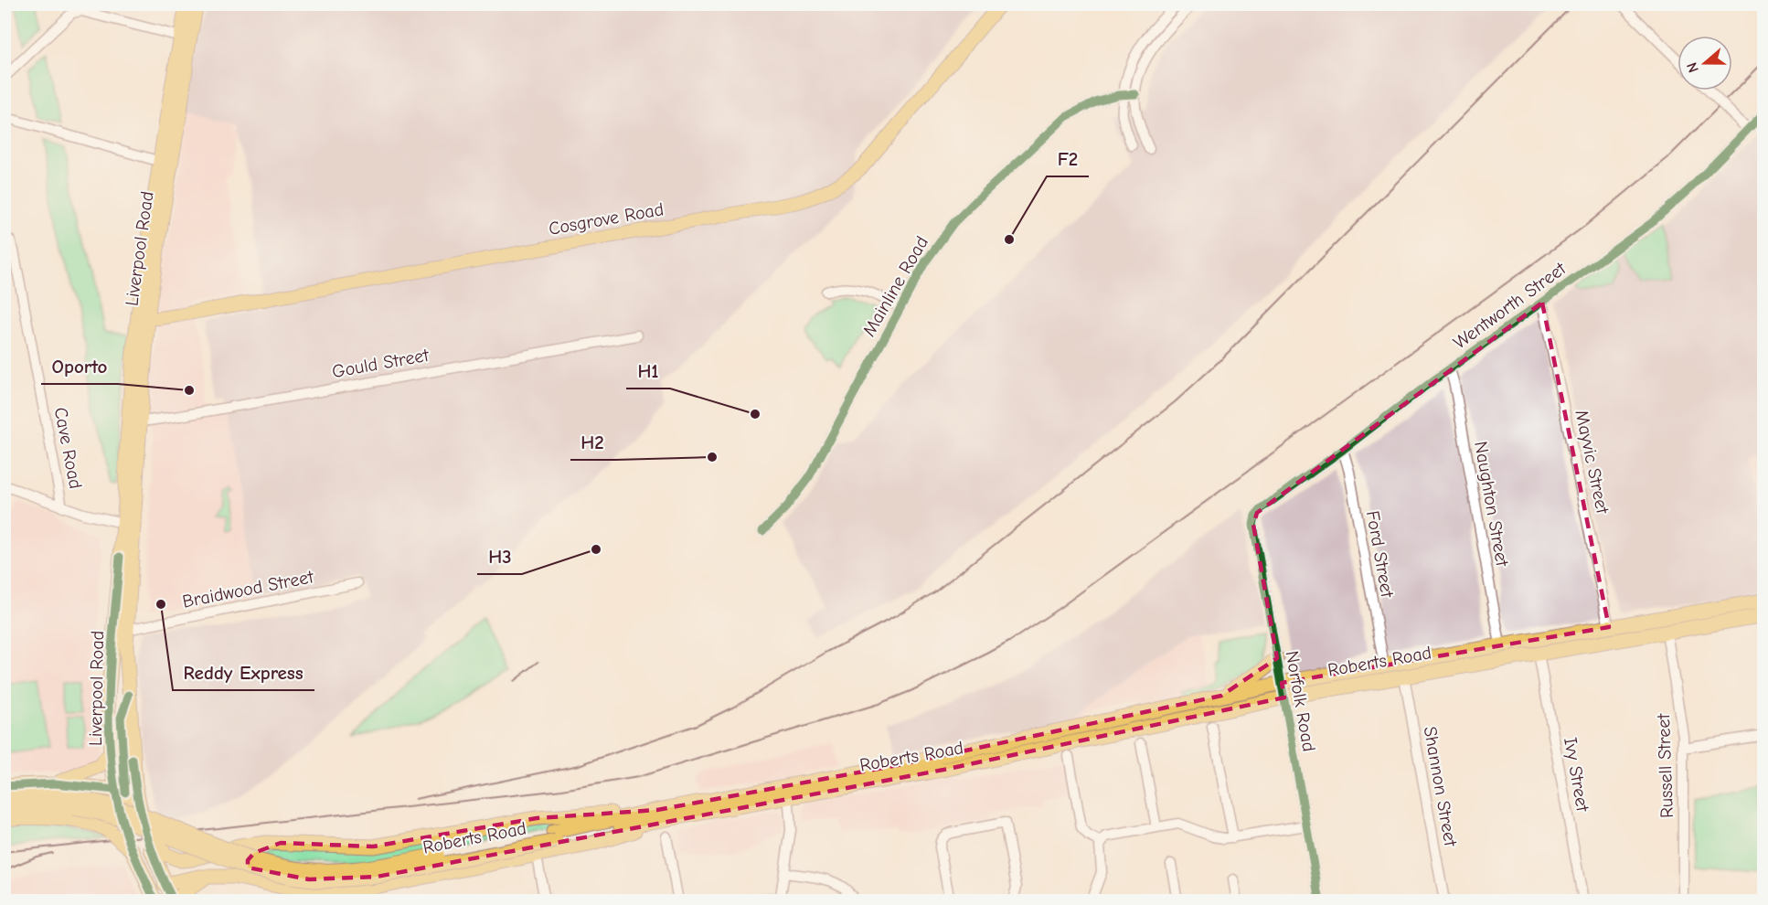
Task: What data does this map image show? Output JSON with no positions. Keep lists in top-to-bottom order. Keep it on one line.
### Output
{"streets":{"highway":["Liverpool Road","Roberts Road"],"main road":["Cosgrove Road"],"street":["Mainline Road","Wentworth Street","Gould Street","Cave Road","Mayvic Street","Naughton Street","Ford Street","Braidwood Street","Norfolk Road","Russell Street","Ivy Street","Shannon Street"]},"crossings":[["Cosgrove Road","Liverpool Road"],["Liverpool Road","Gould Street"],["Liverpool Road","Braidwood Street"],["Wentworth Street","Mayvic Street"],["Wentworth Street","Naughton Street"],["Wentworth Street","Ford Street"],["Wentworth Street","Norfolk Road"],["Mayvic Street","Roberts Road"],["Naughton Street","Roberts Road"],["Ford Street","Roberts Road"],["Roberts Road","Norfolk Road"],["Roberts Road","Russell Street"],["Roberts Road","Ivy Street"],["Roberts Road","Shannon Street"]],"places":["F2","Oporto","H1","H2","H3","Reddy Express"],"north":"left"}
